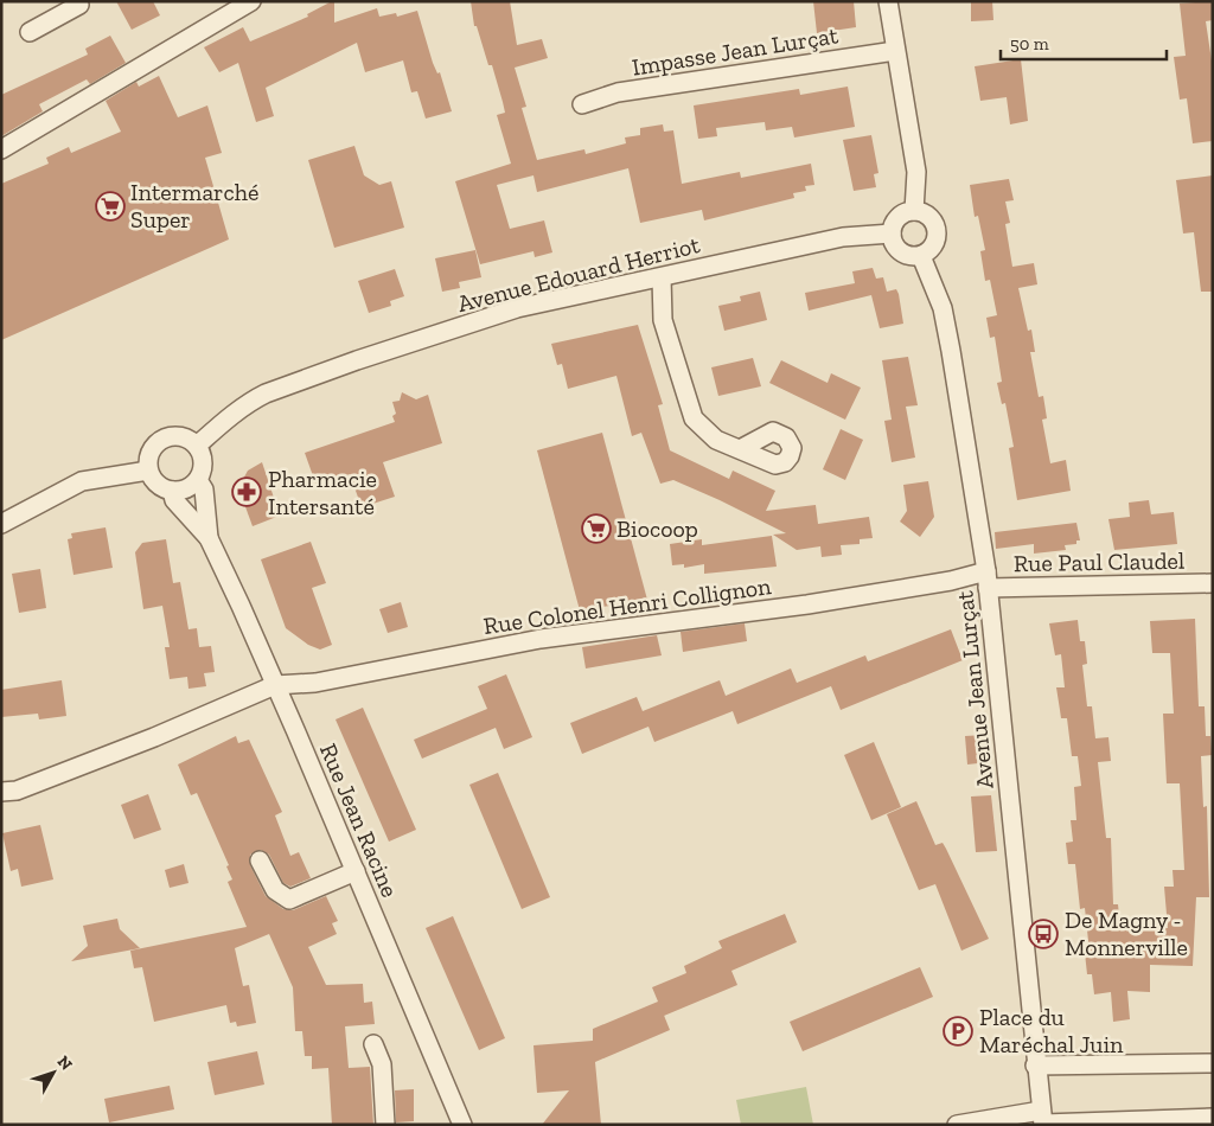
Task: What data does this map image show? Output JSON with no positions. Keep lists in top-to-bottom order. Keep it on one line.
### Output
{"streets":{"street":["Impasse Jean Lurçat","Avenue Edouard Herriot","Rue Paul Claudel","Rue Colonel Henri Collignon","Avenue Jean Lurçat","Rue Jean Racine"]},"crossings":[["Avenue Edouard Herriot","Avenue Jean Lurçat"],["Avenue Edouard Herriot","Rue Jean Racine"],["Rue Paul Claudel","Rue Colonel Henri Collignon"],["Rue Paul Claudel","Avenue Jean Lurçat"],["Rue Colonel Henri Collignon","Avenue Jean Lurçat"],["Rue Colonel Henri Collignon","Rue Jean Racine"]],"places":{"supermarket":["Intermarché Super","Biocoop"],"pharmacy":["Pharmacie Intersanté"],"bus stop":["De Magny - Monnerville"],"parking":["Place du Maréchal Juin"]},"scale_bar":"50 m","north":"top right"}
